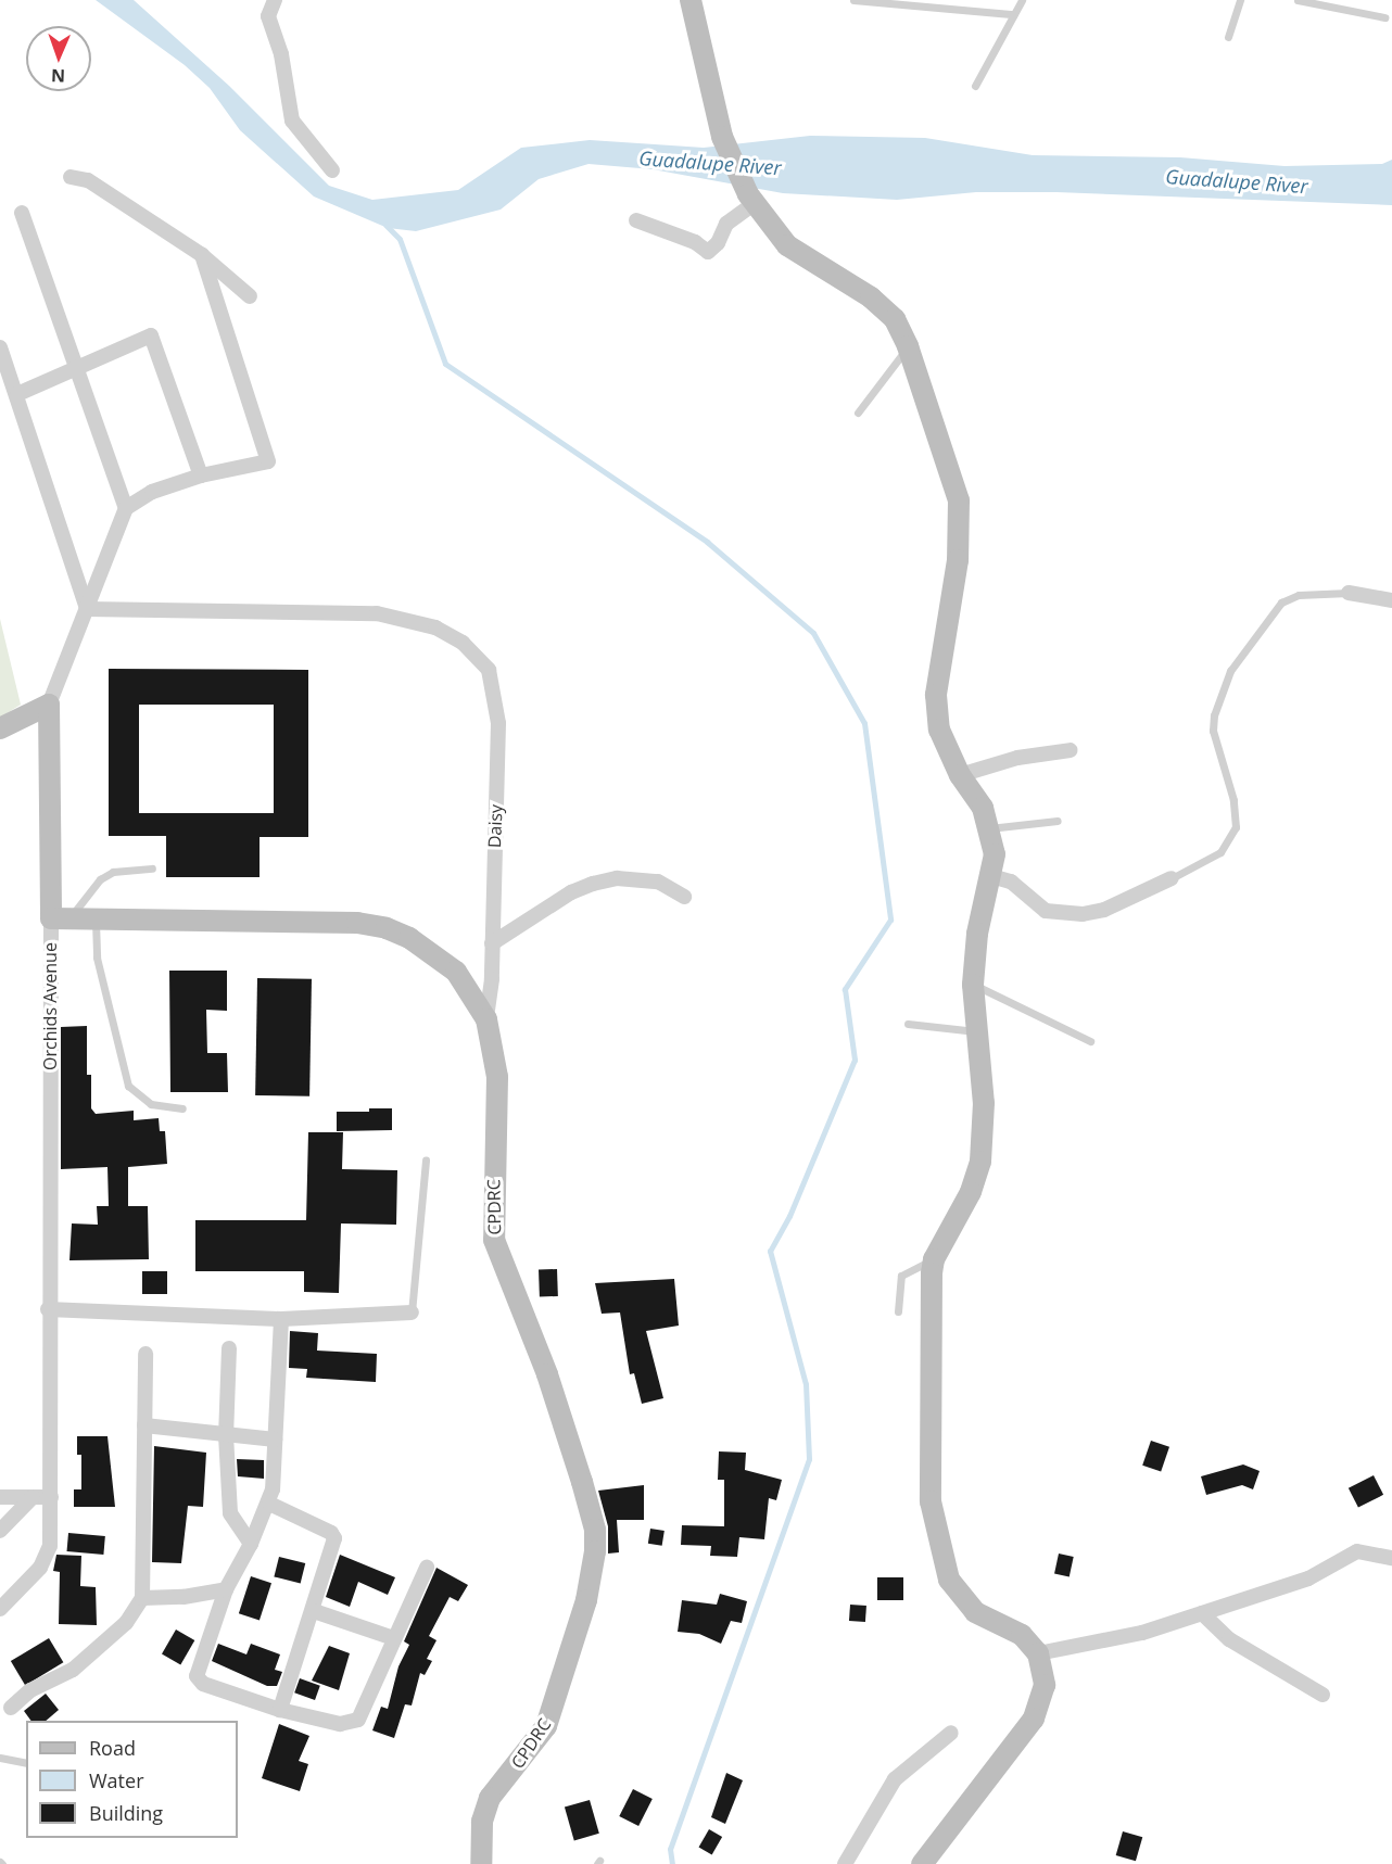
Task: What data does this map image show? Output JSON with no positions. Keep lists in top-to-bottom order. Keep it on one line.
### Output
{"streets":{"street":["Daisy","Orchids Avenue","CPDRC"]},"crossings":[["Daisy","CPDRC"],["Orchids Avenue","CPDRC"]],"water":["Guadalupe River"],"legend":["Road","Water","Building"],"north":"bottom"}
